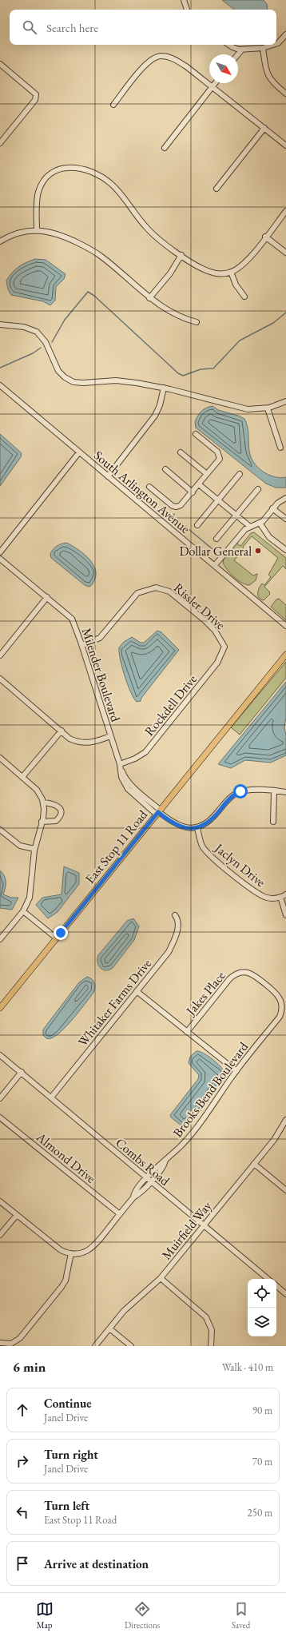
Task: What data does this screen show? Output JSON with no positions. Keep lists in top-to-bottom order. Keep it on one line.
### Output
{"streets":{"main road":["East Stop 11 Road"],"street":["South Arlington Avenue","Rissler Drive","Milender Boulevard","Rockdell Drive","Jaclyn Drive","Jakes Place","Whitaker Farms Drive","Brooks Bend Boulevard","Almond Drive","Combs Road","Muirfield Way"]},"crossings":[["Rissler Drive","Milender Boulevard"],["Rissler Drive","Rockdell Drive"],["Milender Boulevard","Rockdell Drive"],["Milender Boulevard","East Stop 11 Road"],["Milender Boulevard","Jaclyn Drive"],["Jakes Place","Brooks Bend Boulevard"],["Whitaker Farms Drive","Combs Road"],["Brooks Bend Boulevard","Combs Road"],["Combs Road","Muirfield Way"]],"places":["Dollar General"],"north":"bottom right","page":{"search":"Search here","heading":["6 min","Walk · 410 m"],"list":[["Continue","Janel Drive","90 m"],["Turn right","Janel Drive","70 m"],["Turn left","East Stop 11 Road","250 m"],"Arrive at destination"],"nav":["Map","Directions","Saved"]}}
